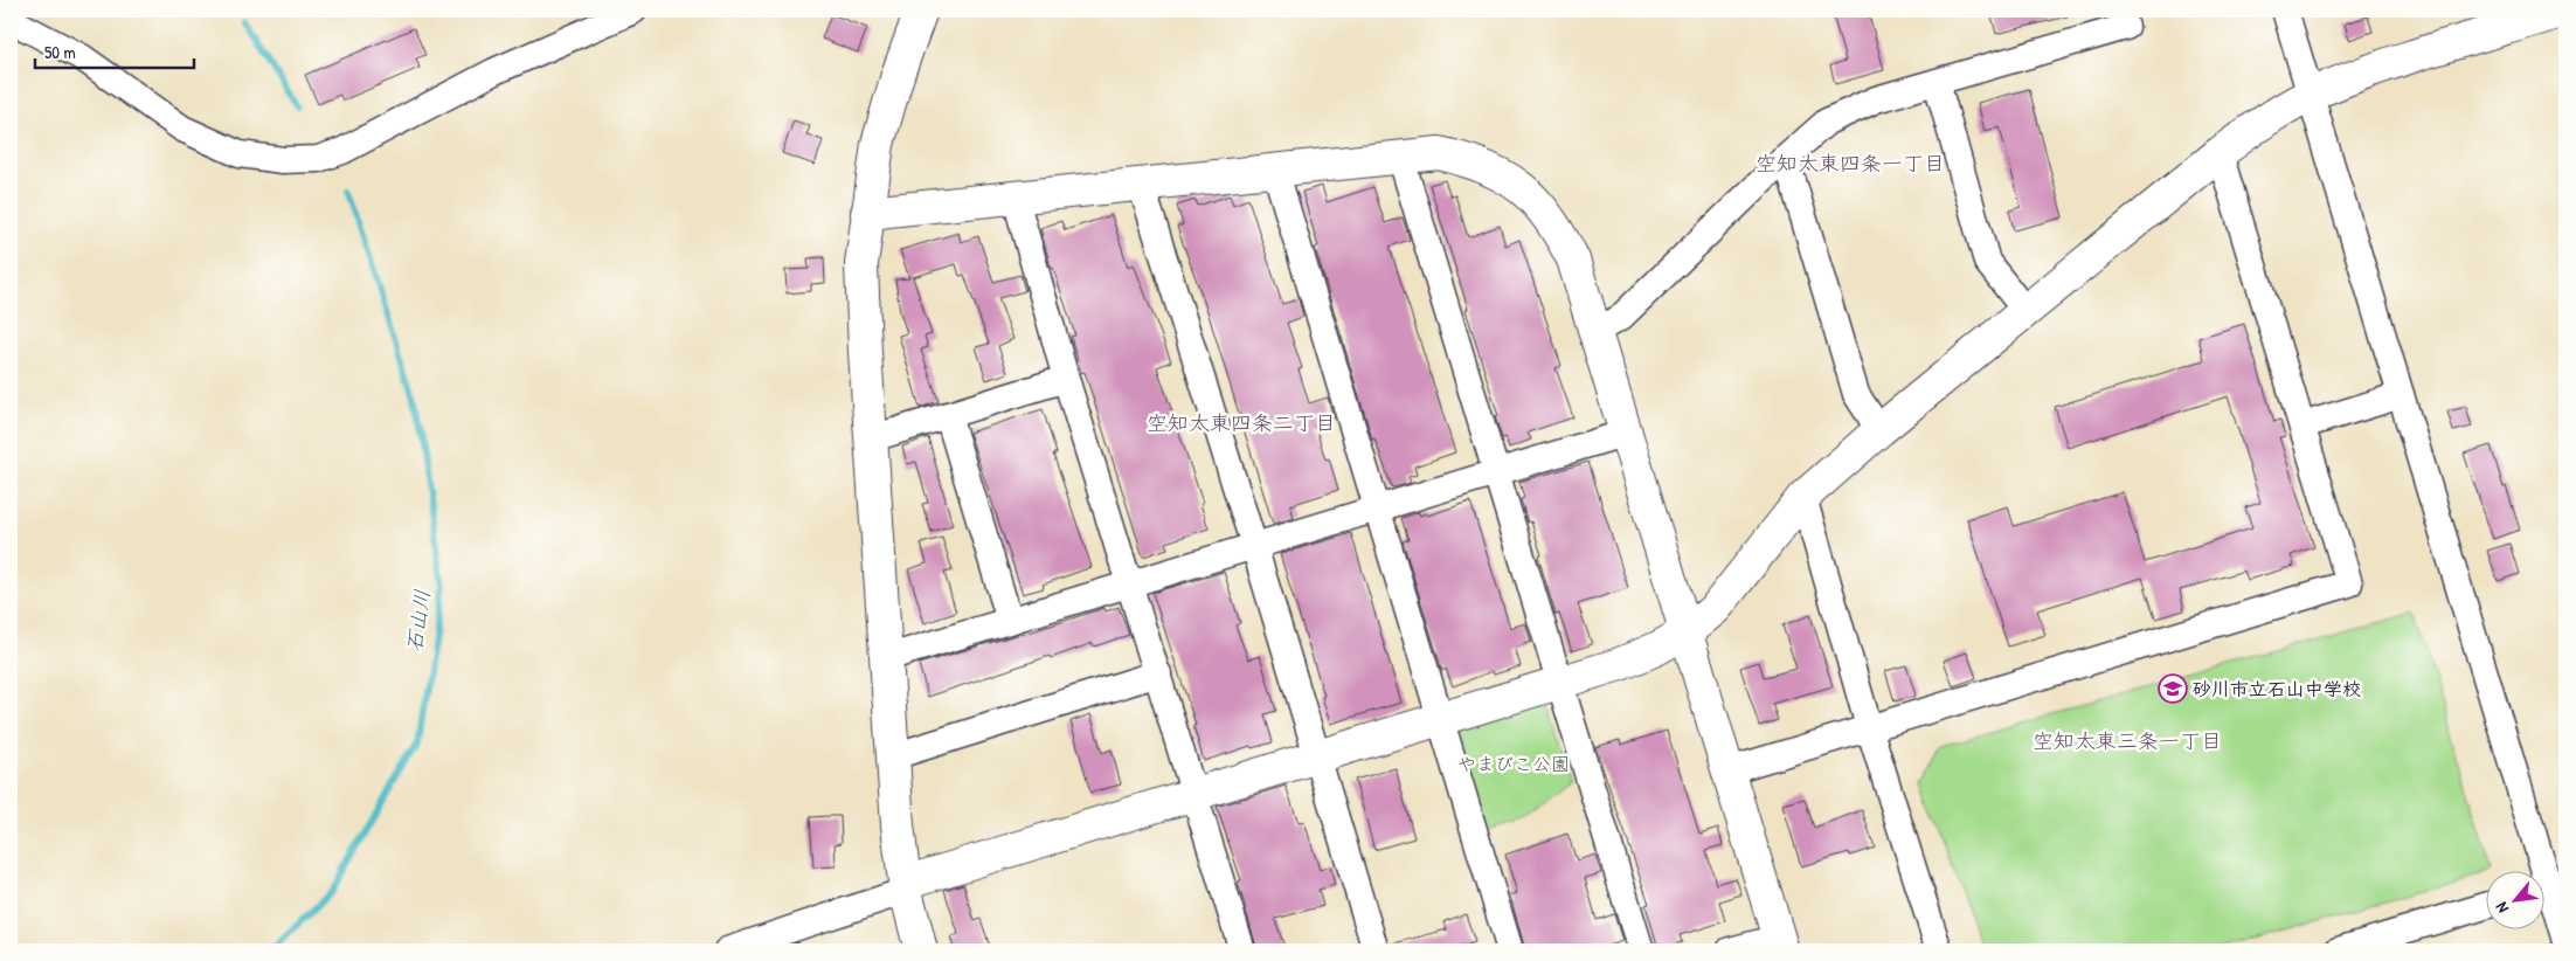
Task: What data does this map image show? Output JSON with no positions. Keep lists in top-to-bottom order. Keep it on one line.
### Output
{"districts":["空知太東四条一丁目","空知太東四条二丁目","空知太東三条一丁目"],"water":["石山川"],"parks":["やまびこ公園"],"places":{"school or university":["砂川市立石山中学校"]},"scale_bar":"50 m","north":"bottom left"}
